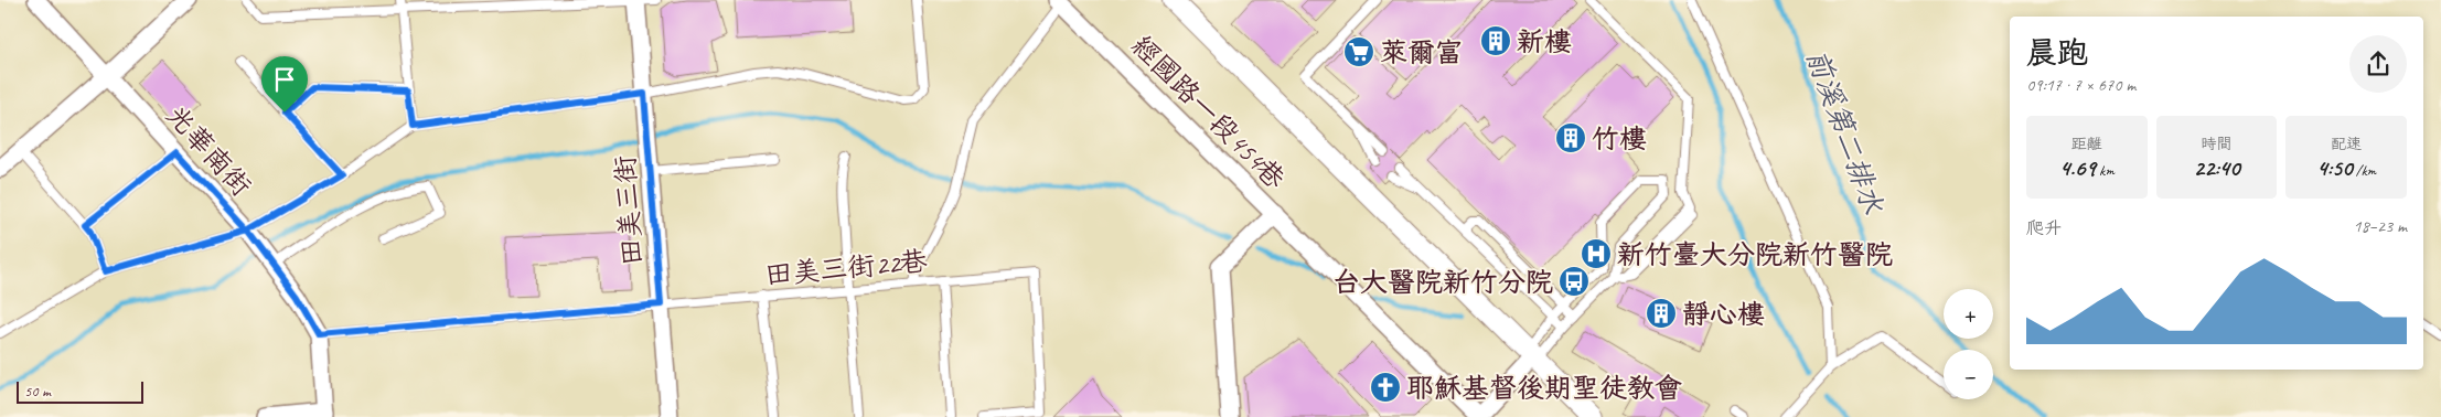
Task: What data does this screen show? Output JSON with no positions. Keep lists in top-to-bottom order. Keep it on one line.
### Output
{"streets":{"street":["經國路一段454巷","光華南街","田美三街"],"lane":["田美三街22巷"]},"crossings":[["光華南街","田美三街22巷"],["田美三街","田美三街22巷"]],"water":["前溪第二排水"],"places":{"building":["新樓","竹樓","靜心樓"],"supermarket":["萊爾富"],"hospital":["新竹臺大分院新竹醫院"],"bus stop":["台大醫院新竹分院"],"church":["耶穌基督後期聖徒教會"]},"scale_bar":"50 m","page":{"heading":["晨跑","09:17 · 7 × 670 m"],"stats":[["距離","4.69 km"],["時間","22:40"],["配速","4:50 /km"]],"chart":["爬升","18–23 m"],"map_buttons":["+","−"],"scale":"50 m"}}
